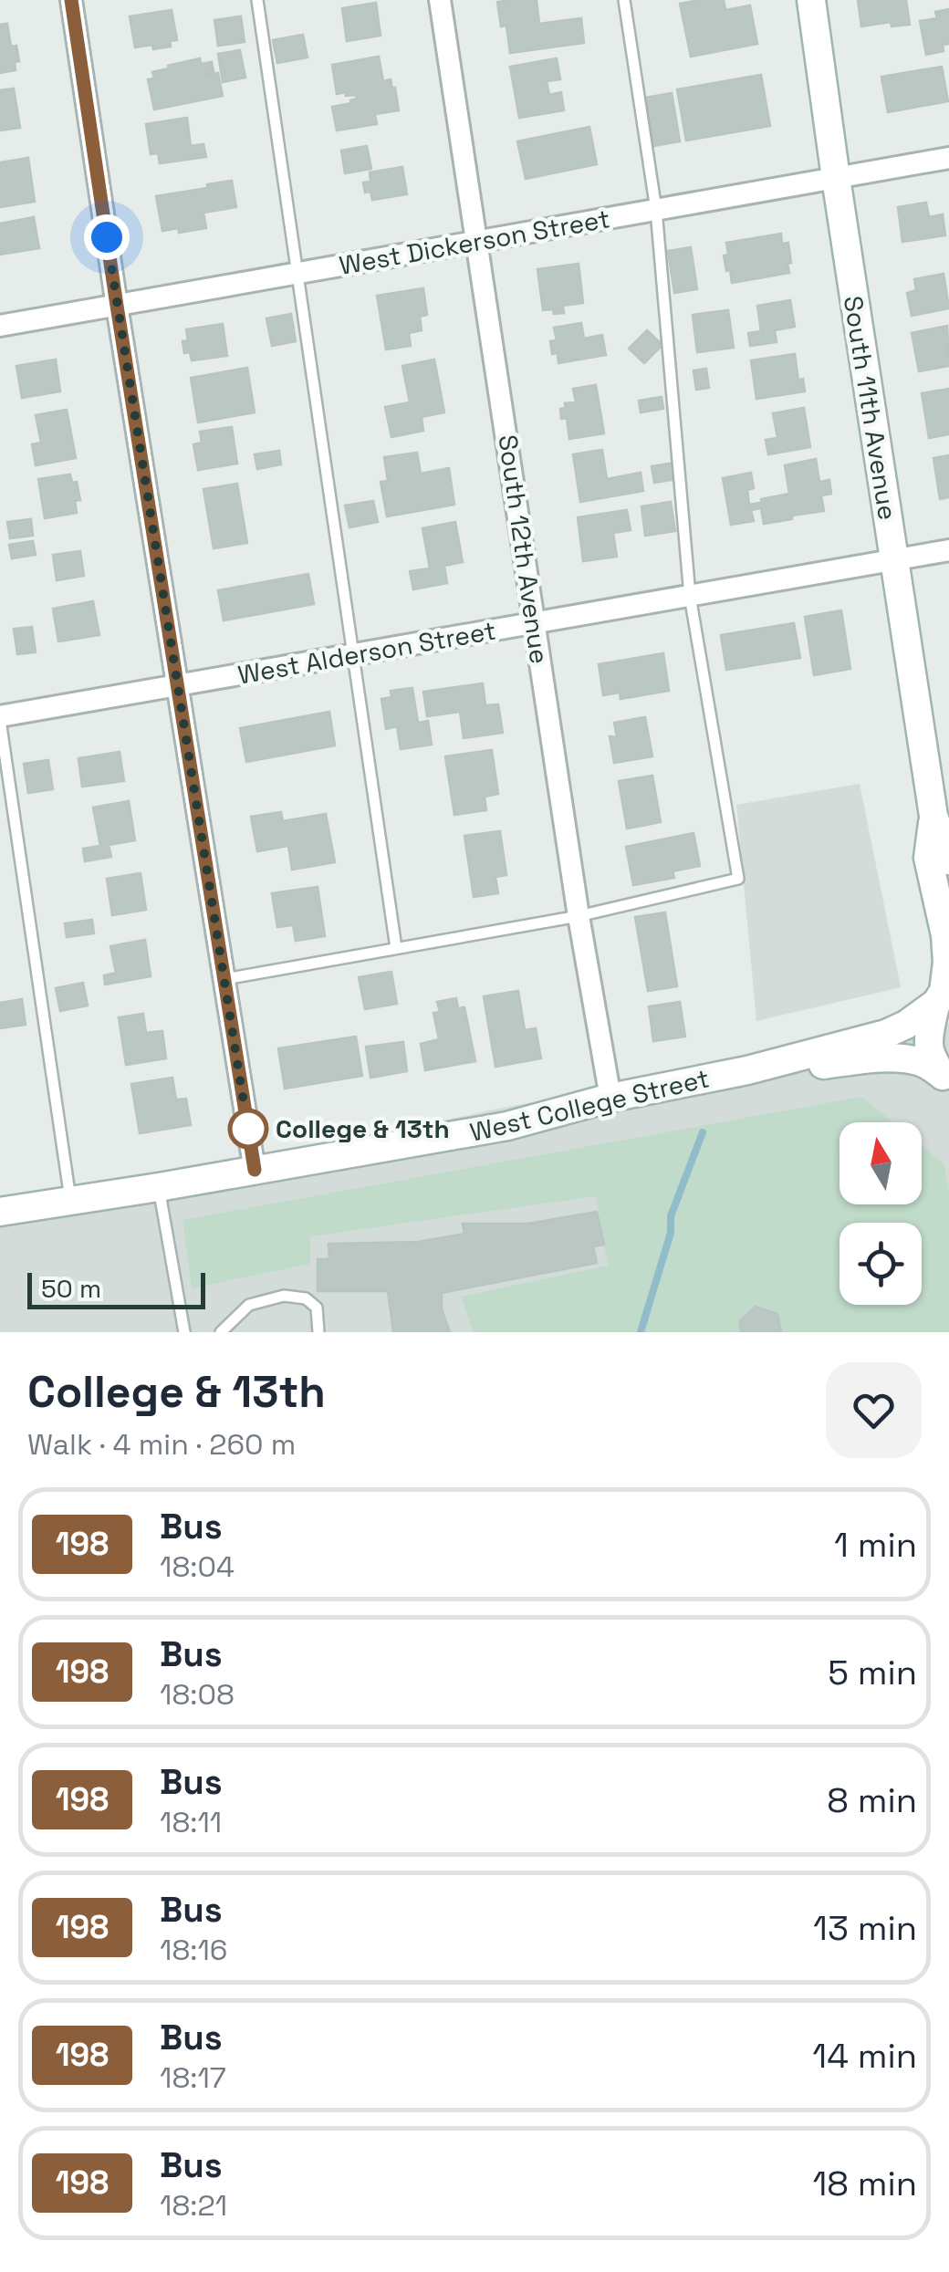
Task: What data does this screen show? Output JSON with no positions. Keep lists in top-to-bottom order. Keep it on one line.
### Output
{"streets":{"main road":["South 11th Avenue","West College Street"],"street":["West Dickerson Street","South 12th Avenue","West Alderson Street"]},"crossings":[["West Dickerson Street","South 11th Avenue"],["West Dickerson Street","South 12th Avenue"],["South 11th Avenue","West Alderson Street"],["South 11th Avenue","West College Street"],["South 12th Avenue","West Alderson Street"],["South 12th Avenue","West College Street"]],"places":["College & 13th"],"lines":["bus line 198"],"scale_bar":"50 m","north":"top","page":{"scale":"50 m","heading":["College & 13th","Walk · 4 min · 260 m"],"list":[{"mark":"198","name":"Bus","note":"18:04","value":"1 min"},{"mark":"198","name":"Bus","note":"18:08","value":"5 min"},{"mark":"198","name":"Bus","note":"18:11","value":"8 min"},{"mark":"198","name":"Bus","note":"18:16","value":"13 min"},{"mark":"198","name":"Bus","note":"18:17","value":"14 min"},{"mark":"198","name":"Bus","note":"18:21","value":"18 min"}]}}
